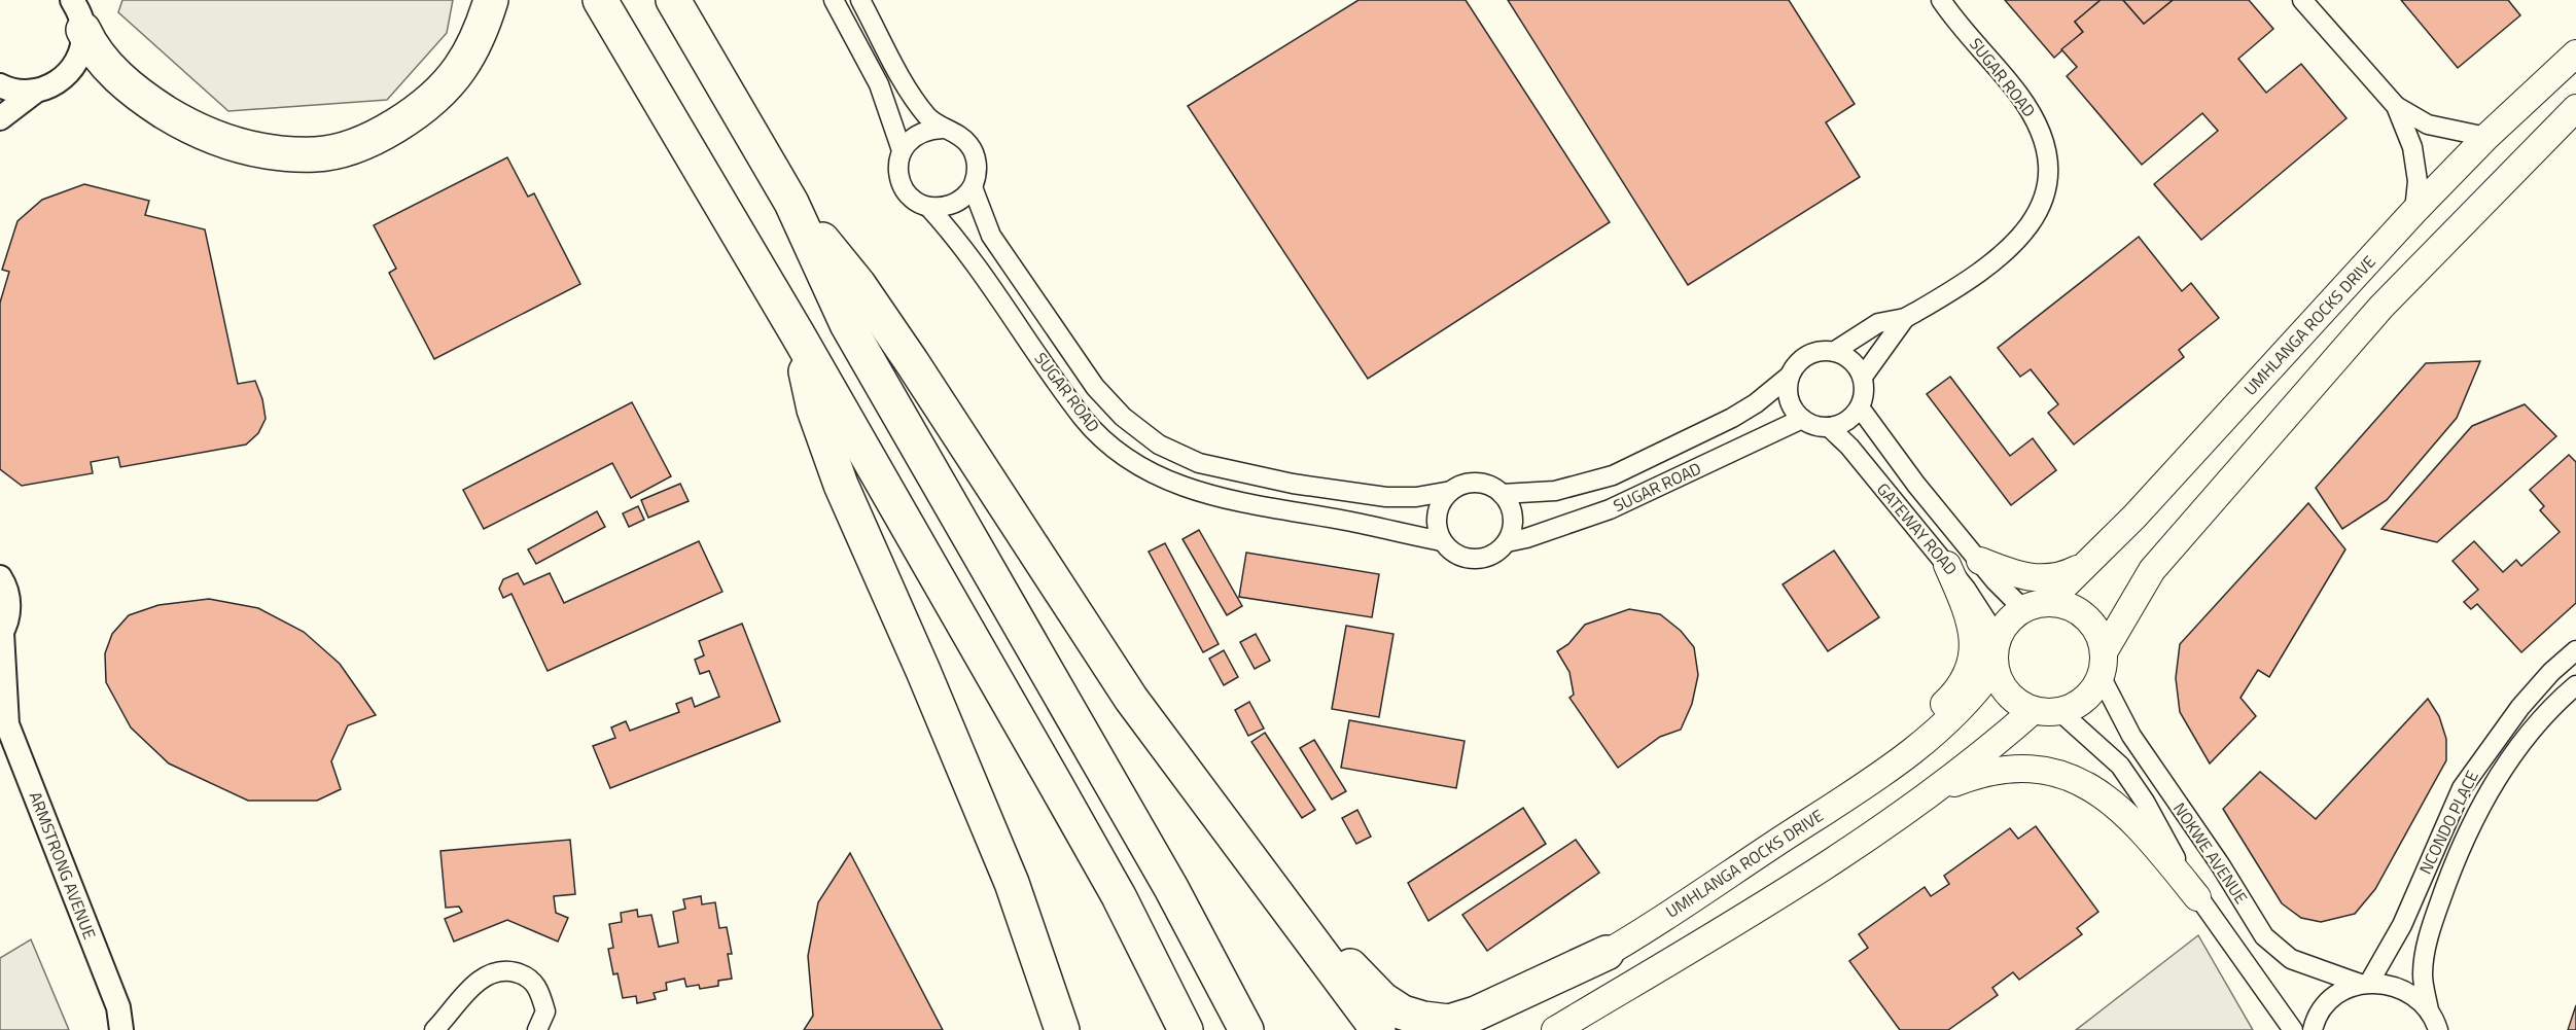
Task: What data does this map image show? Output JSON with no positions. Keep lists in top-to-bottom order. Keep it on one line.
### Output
{"streets":{"main road":["UMHLANGA ROCKS DRIVE"],"street":["SUGAR ROAD","GATEWAY ROAD","NCONDO PLACE","NOKWE AVENUE","ARMSTRONG AVENUE"]},"crossings":[["SUGAR ROAD","GATEWAY ROAD"],["UMHLANGA ROCKS DRIVE","GATEWAY ROAD"],["UMHLANGA ROCKS DRIVE","NOKWE AVENUE"],["GATEWAY ROAD","NOKWE AVENUE"],["NCONDO PLACE","NOKWE AVENUE"]]}
